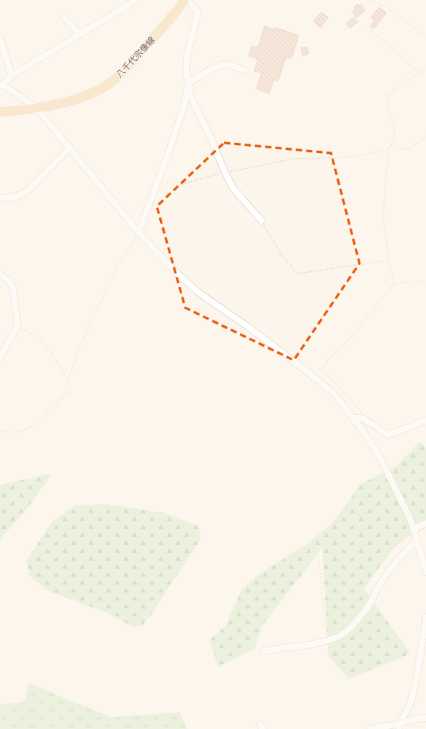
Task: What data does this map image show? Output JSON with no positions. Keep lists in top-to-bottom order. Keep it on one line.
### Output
{"streets":{"main road":["八千代宗像線"]}}
